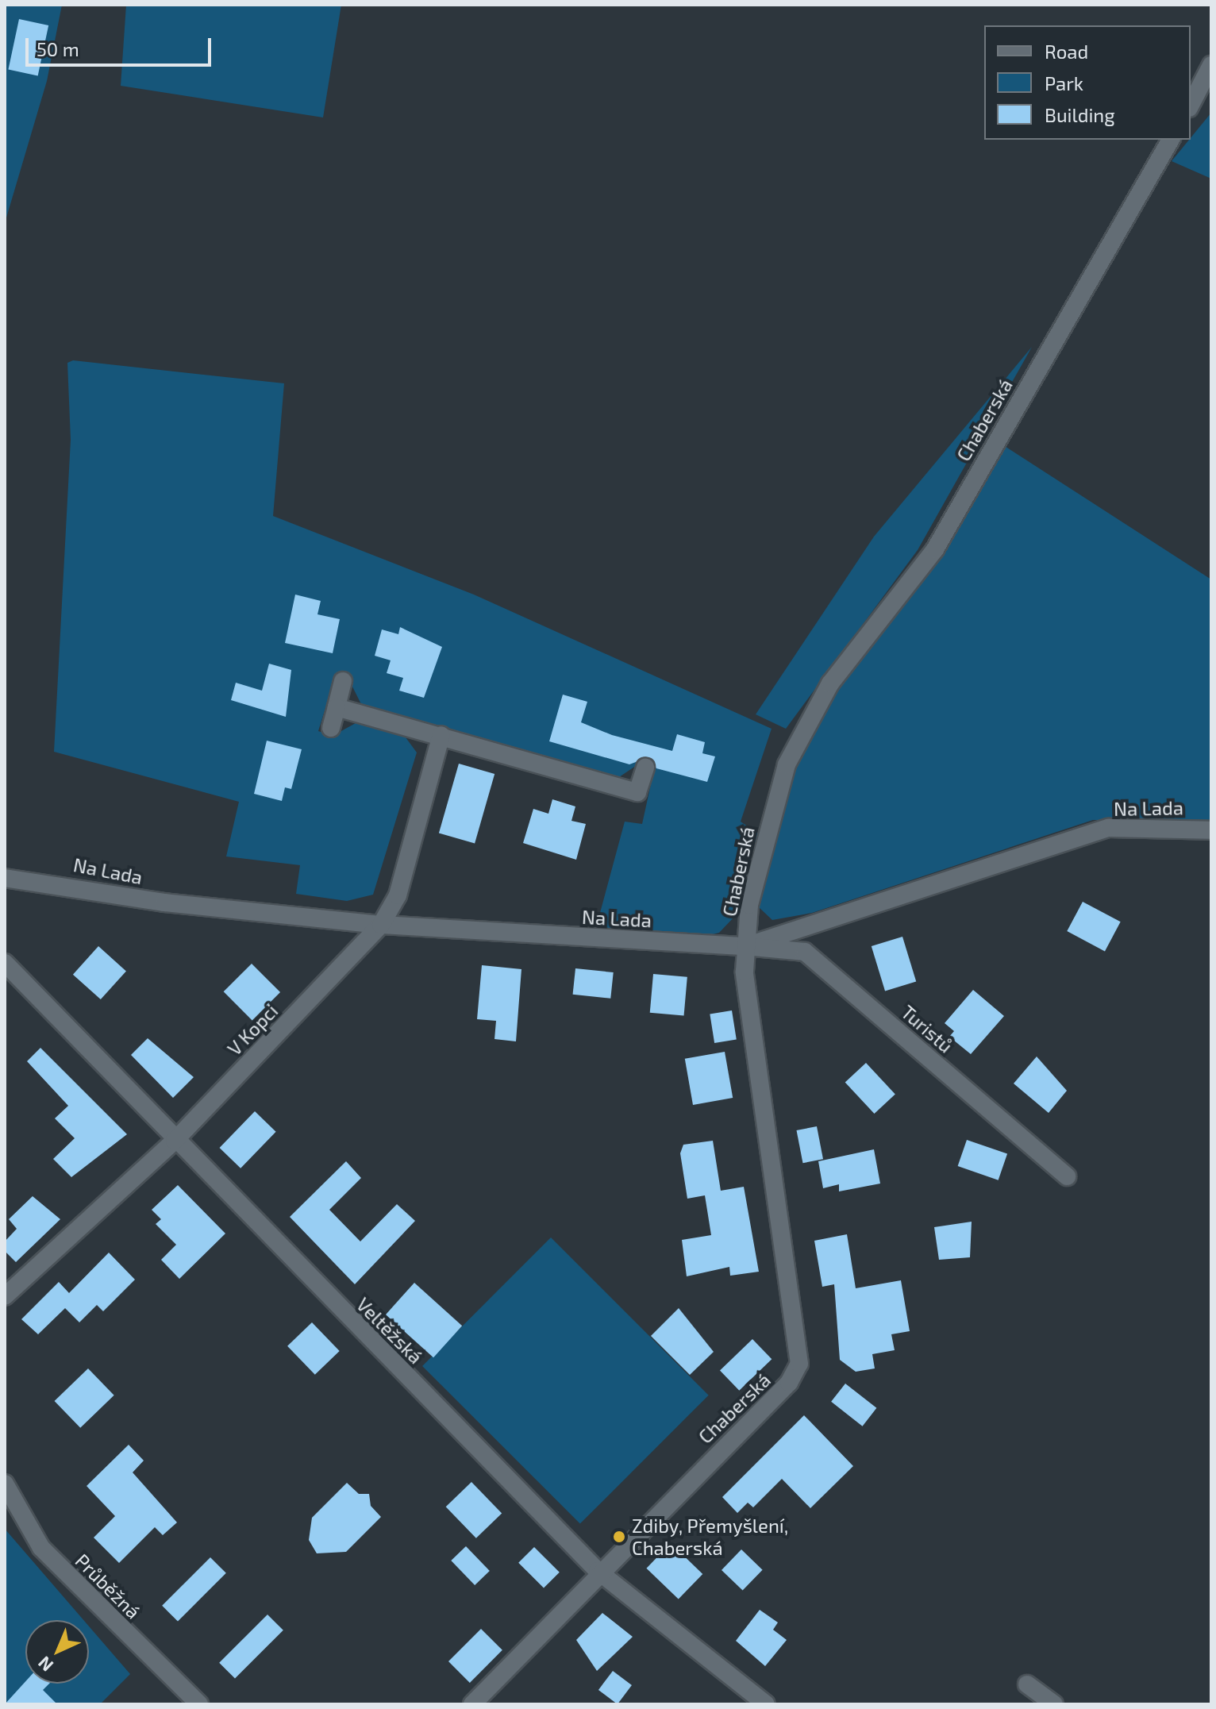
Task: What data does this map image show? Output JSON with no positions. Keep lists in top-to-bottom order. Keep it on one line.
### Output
{"streets":{"street":["Chaberská","Na Lada","Turistů","V Kopci","Veltěžská","Průběžná"]},"crossings":[["Chaberská","Na Lada"],["Chaberská","Turistů"],["Chaberská","Veltěžská"],["Na Lada","Turistů"],["Na Lada","V Kopci"],["V Kopci","Veltěžská"]],"places":["Zdiby, Přemyšlení, Chaberská"],"legend":["Road","Park","Building"],"scale_bar":"50 m","north":"bottom left"}
